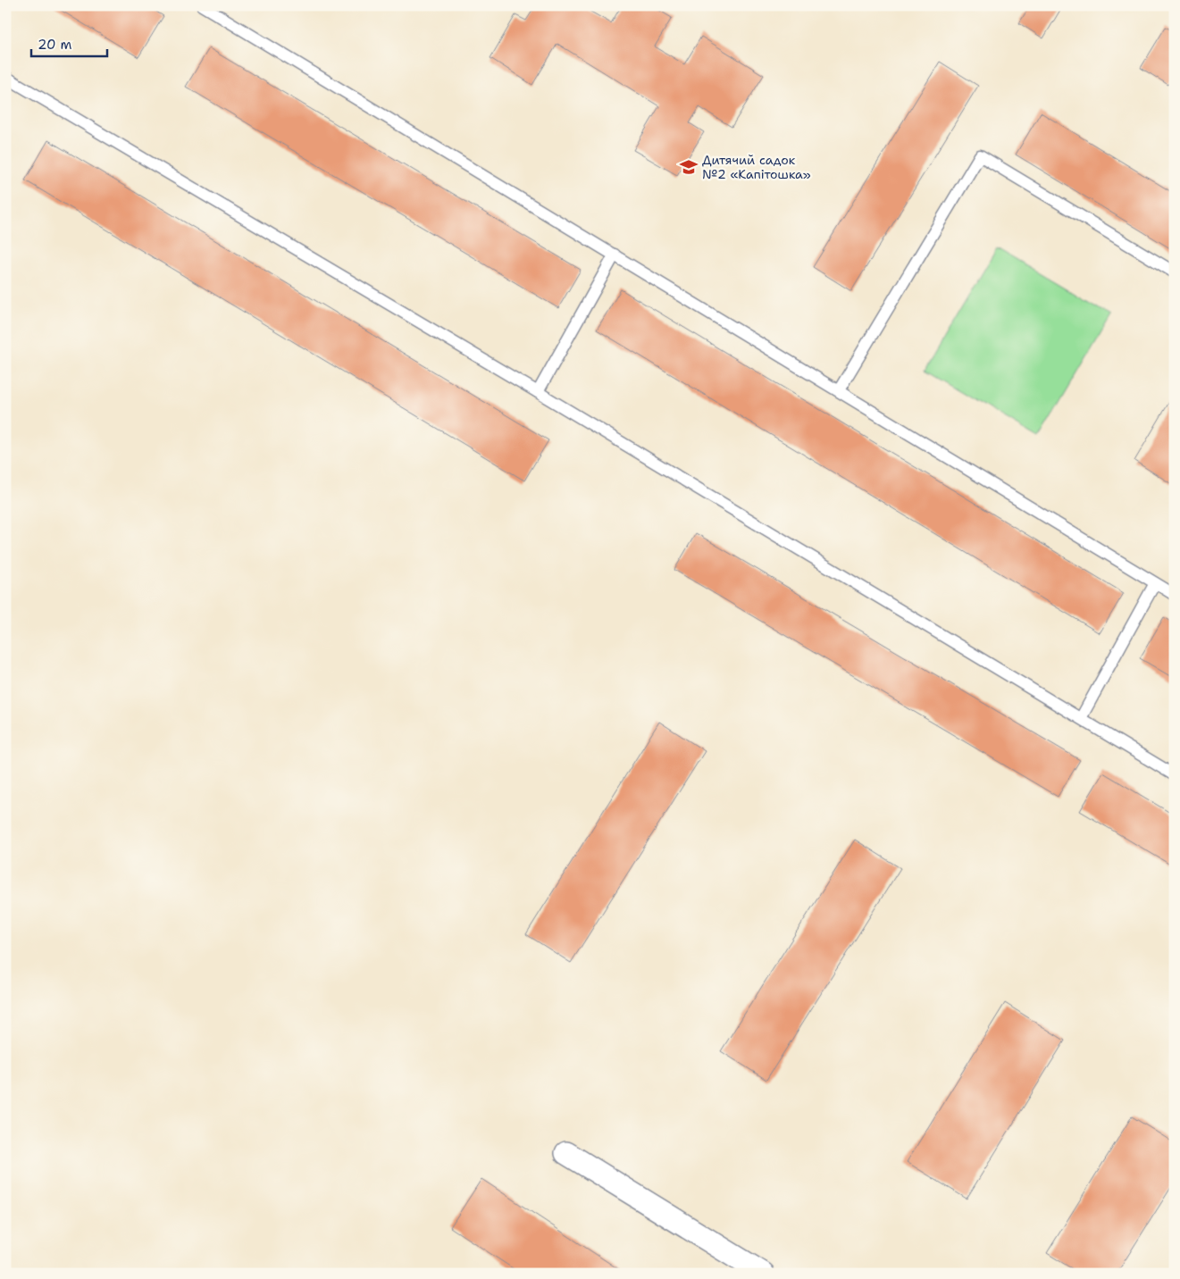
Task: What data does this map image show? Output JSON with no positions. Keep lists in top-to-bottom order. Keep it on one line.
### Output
{"places":{"school or university":["Дитячий садок №2 «Капітошка»"]},"scale_bar":"20 m"}
